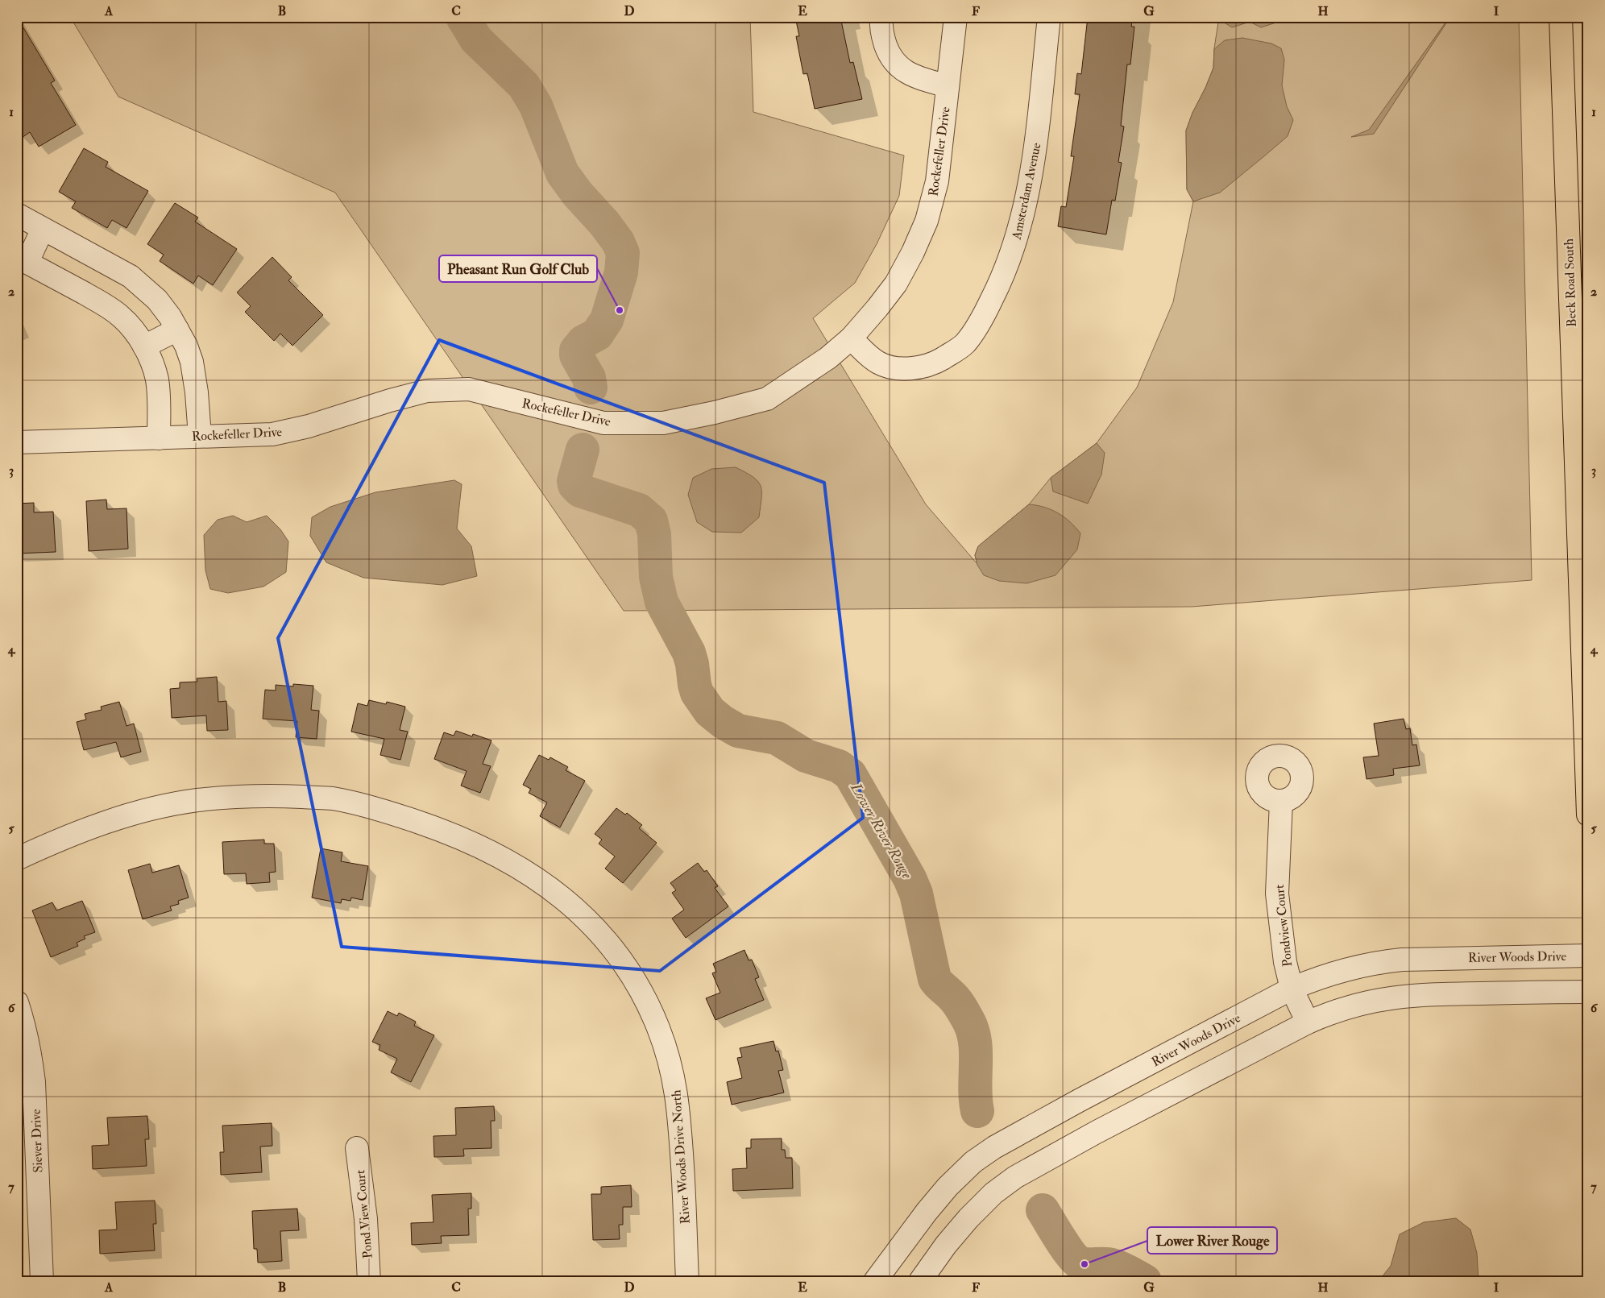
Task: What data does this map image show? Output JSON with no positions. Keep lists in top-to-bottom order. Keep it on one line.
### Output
{"streets":{"main road":["Beck Road South"],"street":["Rockefeller Drive","Amsterdam Avenue","Pondview Court","River Woods Drive","Siever Drive","River Woods Drive North","Pond View Court"]},"crossings":[["Rockefeller Drive","Amsterdam Avenue"],["Pondview Court","River Woods Drive"]],"water":["Lower River Rouge"],"places":["Pheasant Run Golf Club","Lower River Rouge"],"grid":{"columns":["A","B","C","D","E","F","G","H","I"],"rows":["1","2","3","4","5","6","7"]}}
